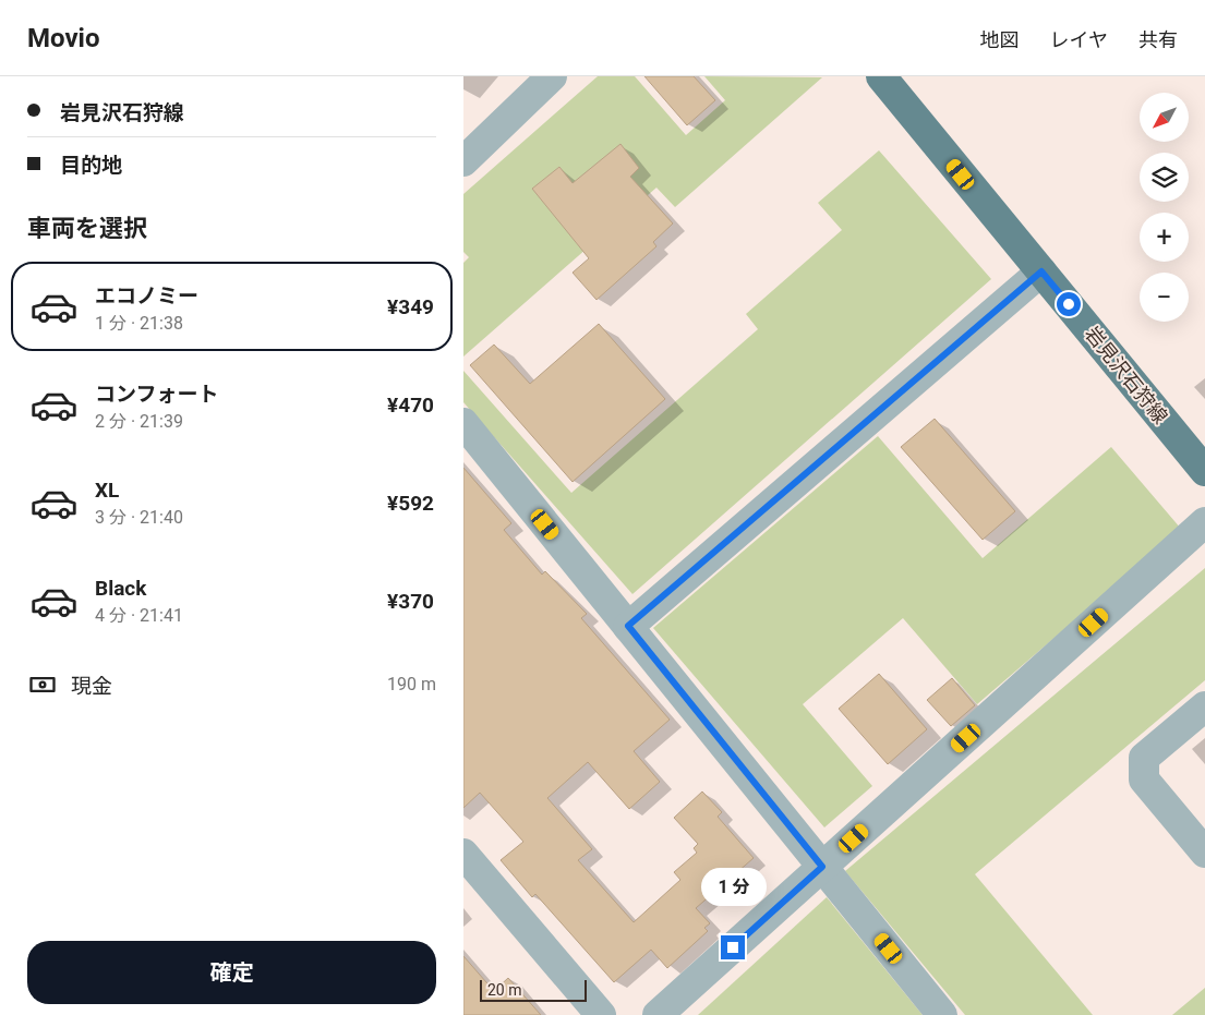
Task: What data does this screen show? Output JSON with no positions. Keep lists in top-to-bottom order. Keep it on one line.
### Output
{"streets":{"main road":["岩見沢石狩線"]},"scale_bar":"20 m","north":"bottom left","page":{"header":"Movio","nav":["地図","レイヤ","共有"],"banner":["岩見沢石狩線","目的地"],"map_buttons":["+","−"],"heading":"車両を選択","list":[{"name":"エコノミー","note":"1 分 · 21:38","value":"¥349"},{"name":"コンフォート","note":"2 分 · 21:39","value":"¥470"},{"name":"XL","note":"3 分 · 21:40","value":"¥592"},{"name":"Black","note":"4 分 · 21:41","value":"¥370"}],"pay":["現金","190 m"],"bubble":"1 分","buttons":"確定","scale":"20 m"}}
